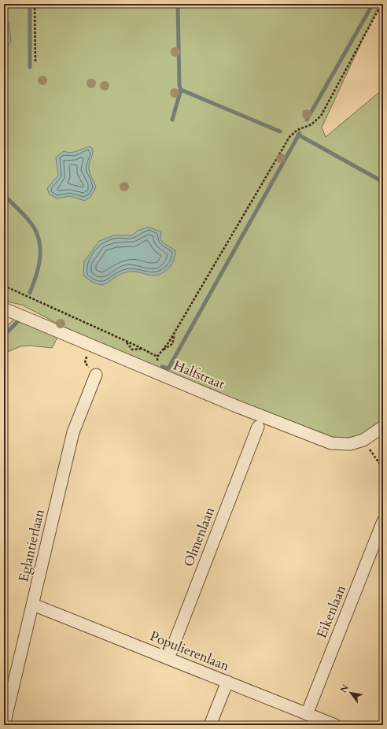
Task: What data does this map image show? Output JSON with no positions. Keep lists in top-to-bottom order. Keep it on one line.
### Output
{"streets":{"street":["Halfstraat","Olmenlaan","Eglantierlaan","Eikenlaan","Populierenlaan"]},"crossings":[["Olmenlaan","Populierenlaan"],["Eglantierlaan","Populierenlaan"],["Eikenlaan","Populierenlaan"]],"north":"top left"}
